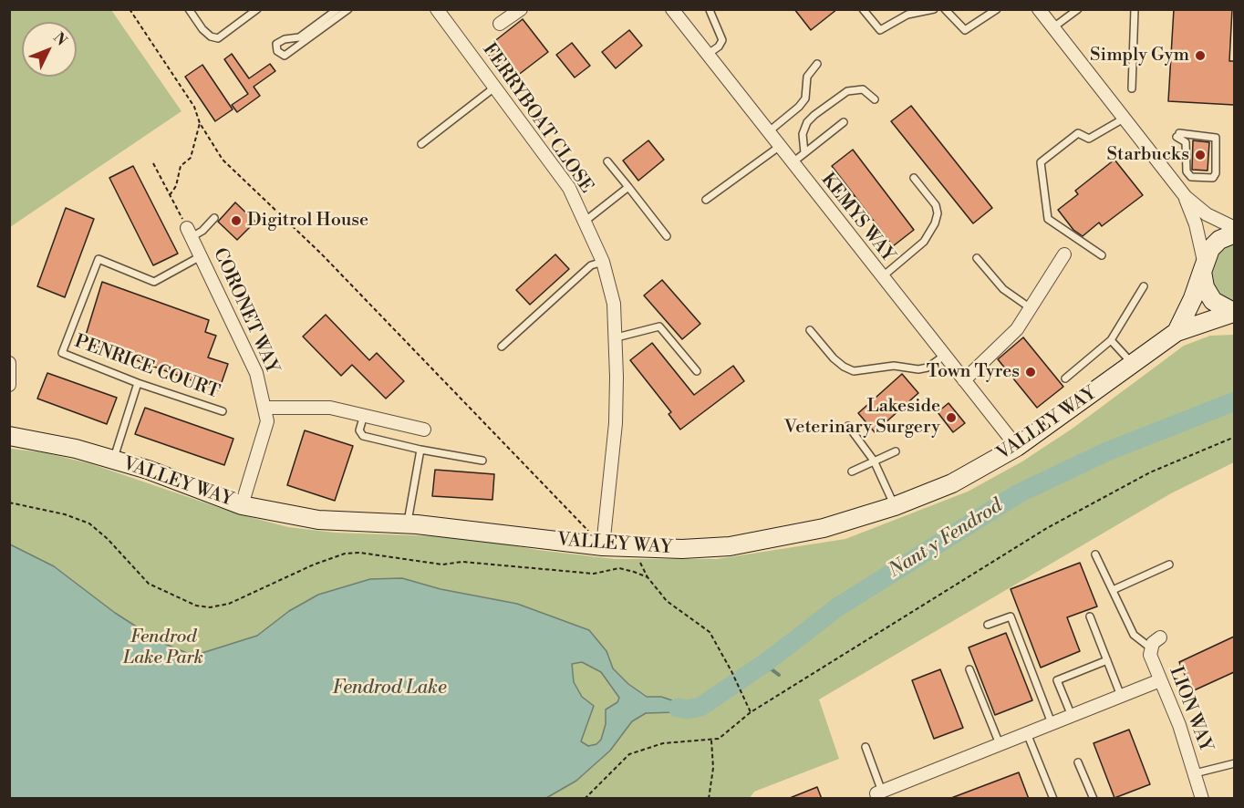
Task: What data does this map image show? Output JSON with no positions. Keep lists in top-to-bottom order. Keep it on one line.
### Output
{"streets":{"street":["FERRYBOAT CLOSE","KEMYS WAY","CORONET WAY","VALLEY WAY","LION WAY"],"lane":["PENRICE COURT"]},"crossings":[["FERRYBOAT CLOSE","VALLEY WAY"],["KEMYS WAY","VALLEY WAY"],["CORONET WAY","PENRICE COURT"],["CORONET WAY","VALLEY WAY"]],"water":["Nant y Fendrod","Fendrod Lake"],"parks":["Fendrod Lake Park"],"places":["Simply Gym","Starbucks","Digitrol House","Town Tyres","Lakeside Veterinary Surgery"],"north":"top right"}
